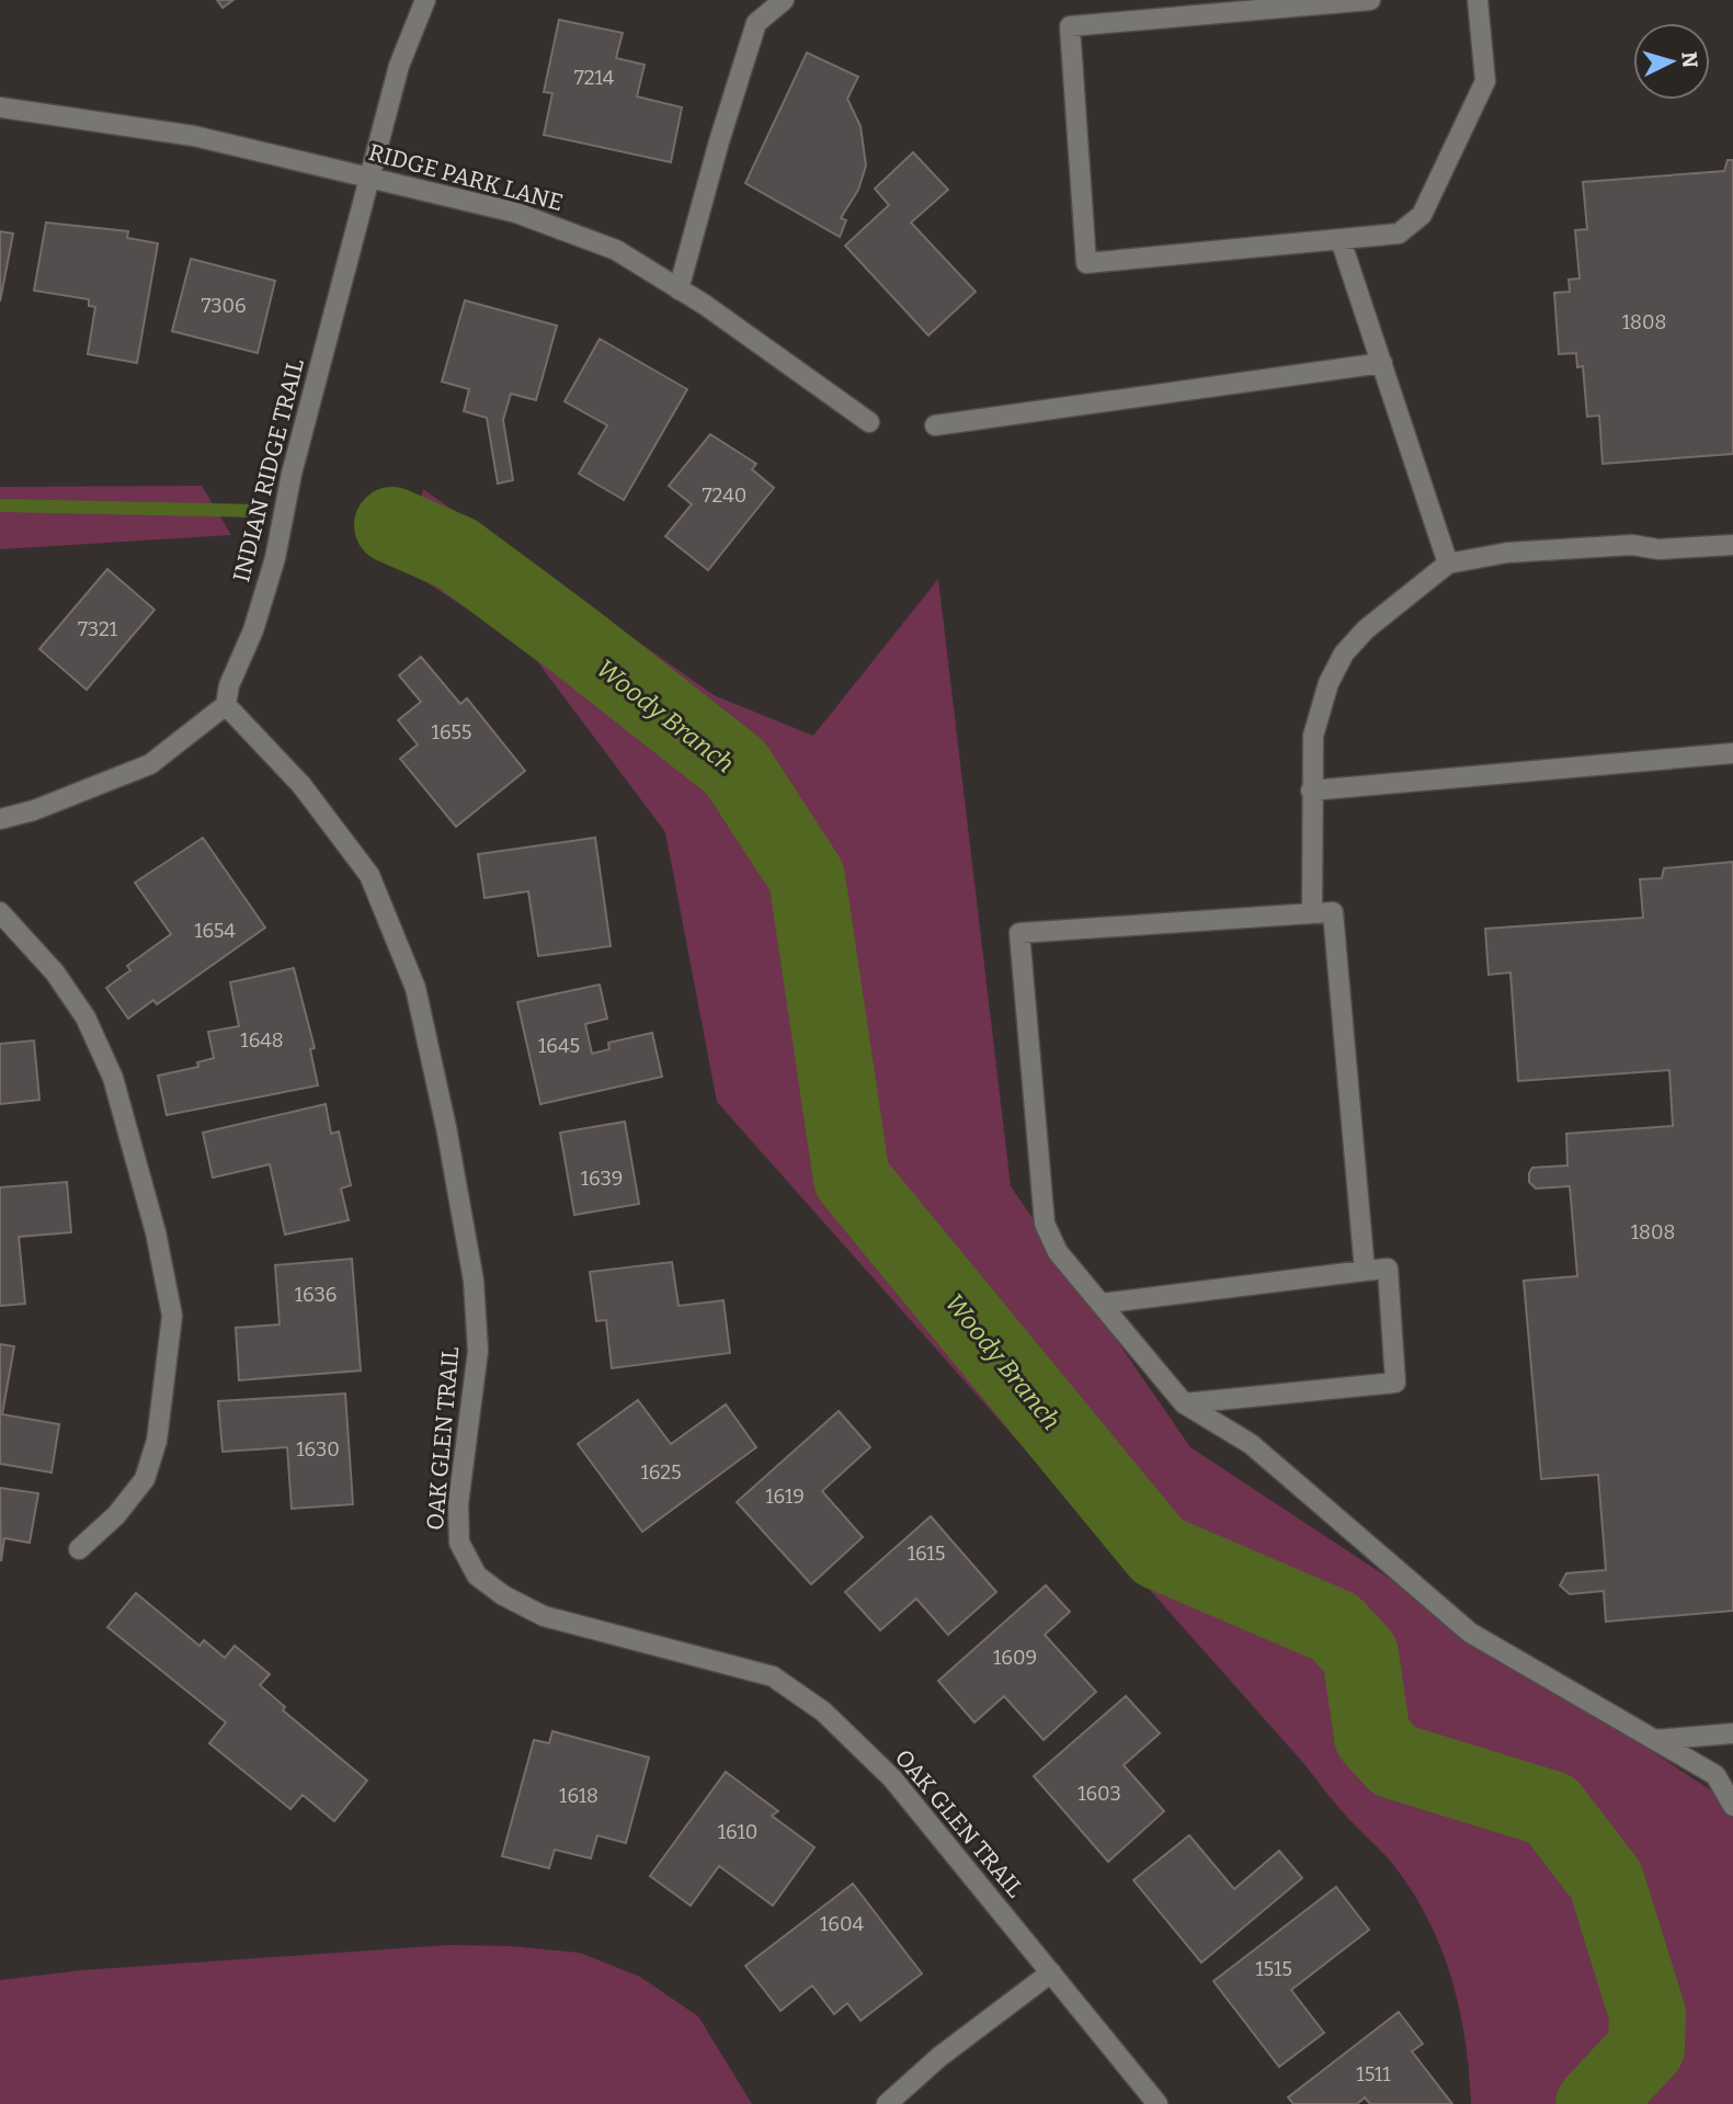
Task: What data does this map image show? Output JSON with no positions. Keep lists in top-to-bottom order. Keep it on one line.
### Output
{"streets":{"street":["RIDGE PARK LANE","INDIAN RIDGE TRAIL","OAK GLEN TRAIL"]},"crossings":[["RIDGE PARK LANE","INDIAN RIDGE TRAIL"],["INDIAN RIDGE TRAIL","OAK GLEN TRAIL"]],"water":["Woody Branch"],"house_numbers":["7214","7306","1808","7240","7321","1655","1654","1648","1645","1639","1808","1636","1630","1625","1619","1615","1609","1603","1618","1610","1604","1515","1511"],"north":"right"}
